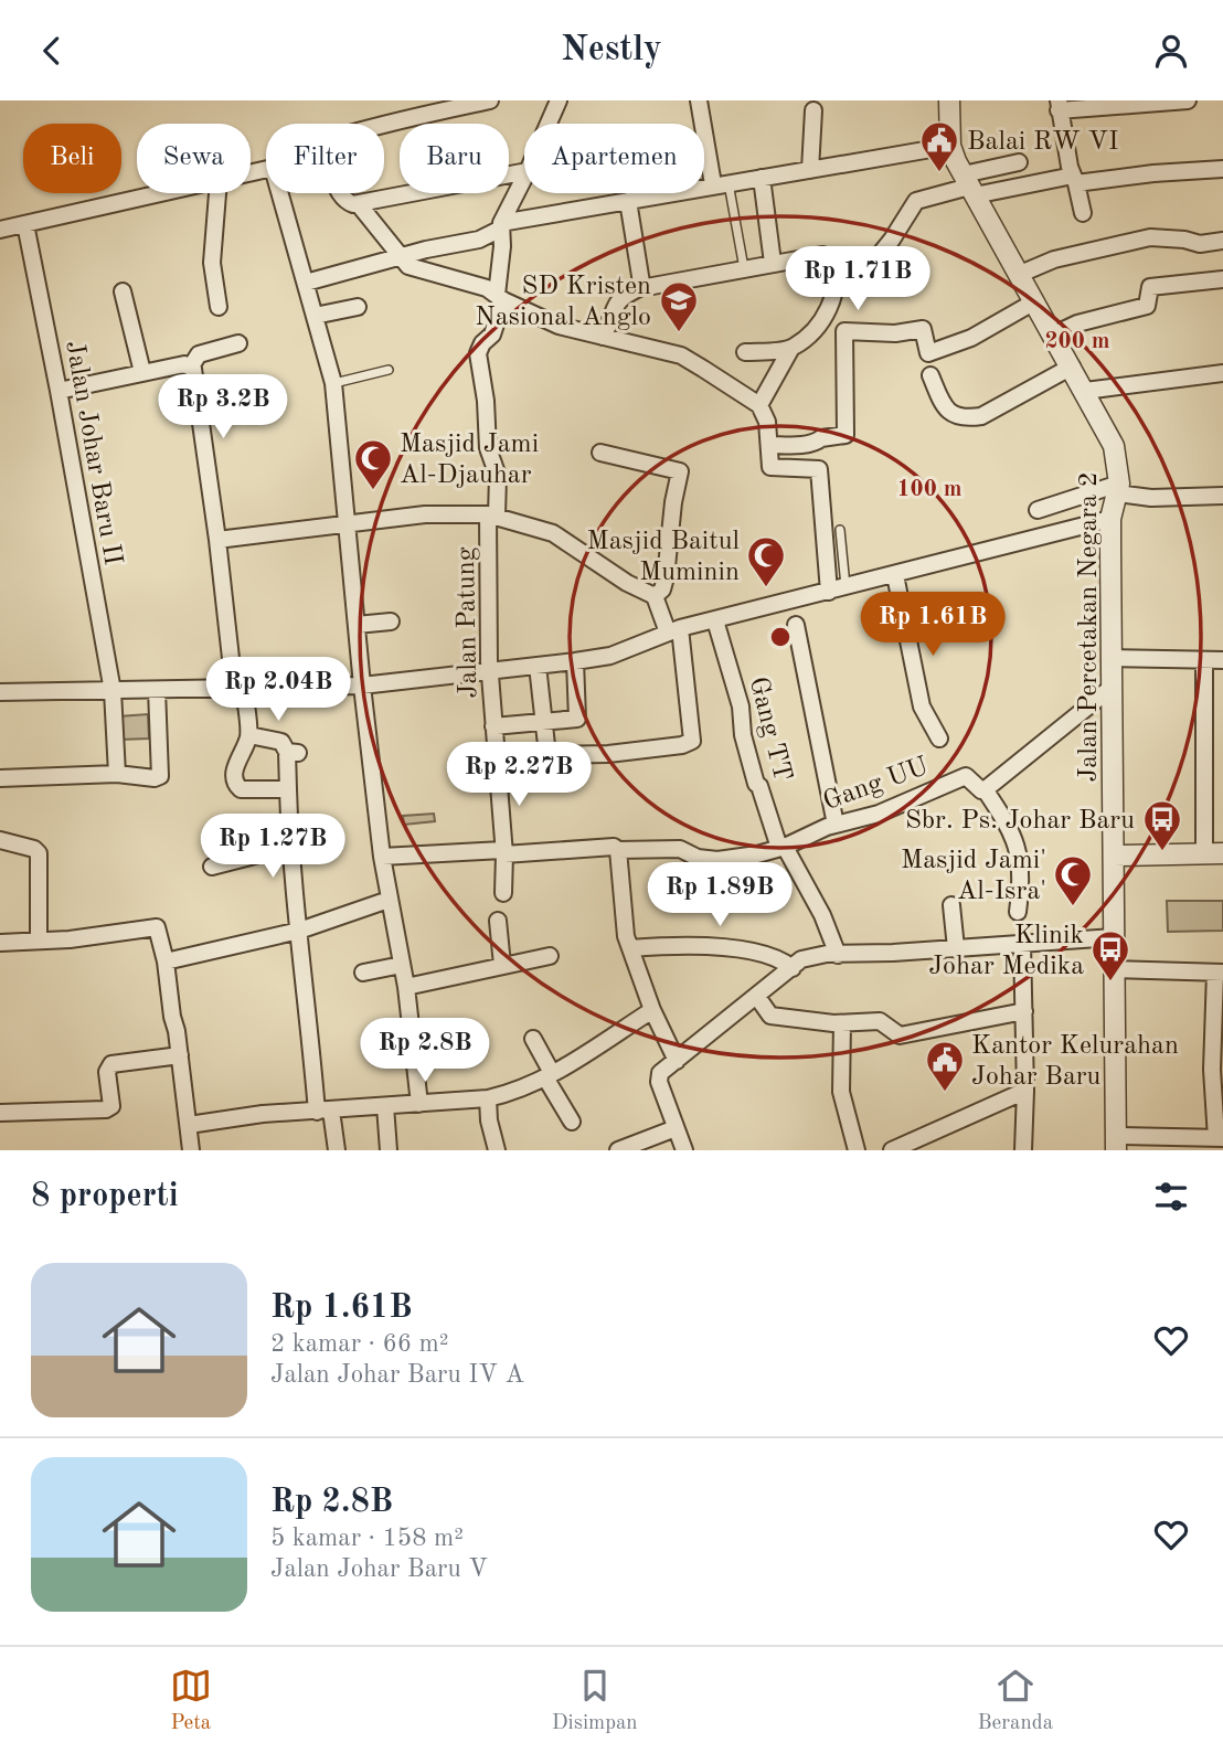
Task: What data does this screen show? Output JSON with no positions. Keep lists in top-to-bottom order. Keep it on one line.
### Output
{"streets":{"street":["Jalan Johar Baru II","Jalan Patung","Jalan Percetakan Negara 2","Gang TT","Gang UU"]},"crossings":[["Gang TT","Gang UU"]],"places":{"public building":["Balai RW VI","Kantor Kelurahan Johar Baru"],"school or university":["SD Kristen Nasional Anglo"],"mosque":["Masjid Jami Al-Djauhar","Masjid Baitul Muminin","Masjid Jami' Al-Isra'"],"bus stop":["Sbr. Ps. Johar Baru","Klinik Johar Medika"]},"page":{"header":"Nestly","chip":["Beli","Sewa","Filter","Baru","Apartemen"],"price":["Rp 1.71B","Rp 3.2B","Rp 1.61B","Rp 2.04B","Rp 2.27B","Rp 1.27B","Rp 1.89B","Rp 2.8B"],"heading":"8 properti","list":[{"name":"Rp 1.61B","note":"2 kamar · 66 m² · Jalan Johar Baru IV A"},{"name":"Rp 2.8B","note":"5 kamar · 158 m² · Jalan Johar Baru V"}],"tabs":["Peta","Disimpan","Beranda"]},"rings":["200 m","100 m"]}
